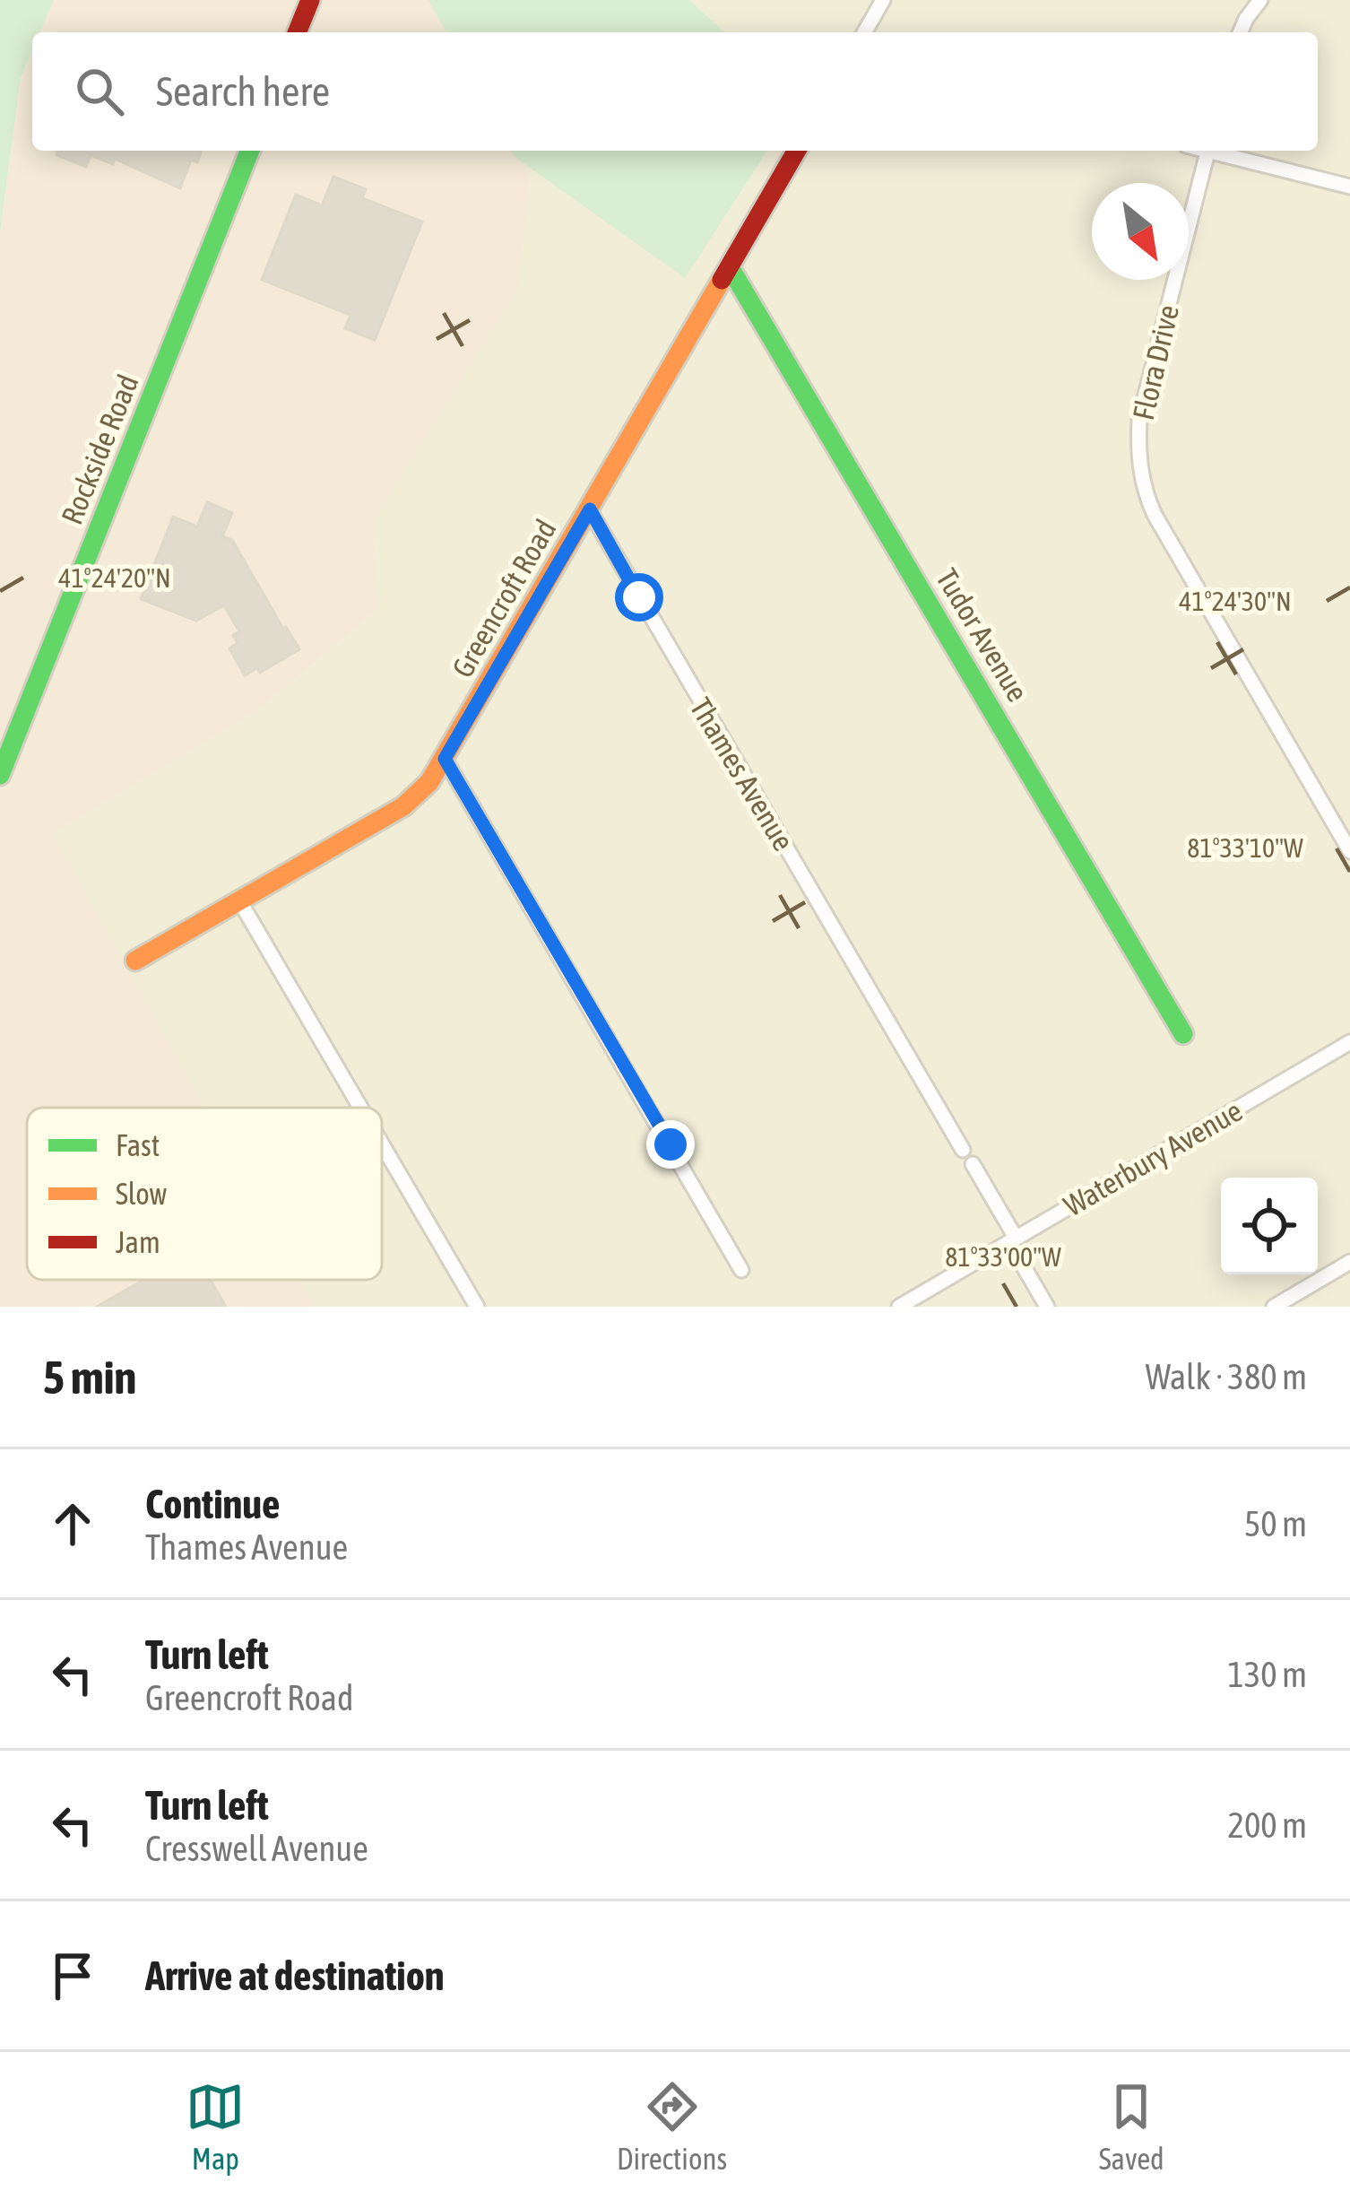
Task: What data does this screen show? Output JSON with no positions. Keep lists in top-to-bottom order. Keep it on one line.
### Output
{"streets":{"street":["Flora Drive","Rockside Road","Greencroft Road","Tudor Avenue","Thames Avenue","Waterbury Avenue"]},"crossings":[["Greencroft Road","Tudor Avenue"],["Greencroft Road","Thames Avenue"]],"legend":["Fast","Slow","Jam"],"north":"bottom right","page":{"search":"Search here","heading":["5 min","Walk · 380 m"],"list":[["Continue","Thames Avenue","50 m"],["Turn left","Greencroft Road","130 m"],["Turn left","Cresswell Avenue","200 m"],"Arrive at destination"],"nav":["Map","Directions","Saved"]},"coordinates":["41°24'20\"N","41°24'30\"N","81°33'10\"W","81°33'00\"W"]}
